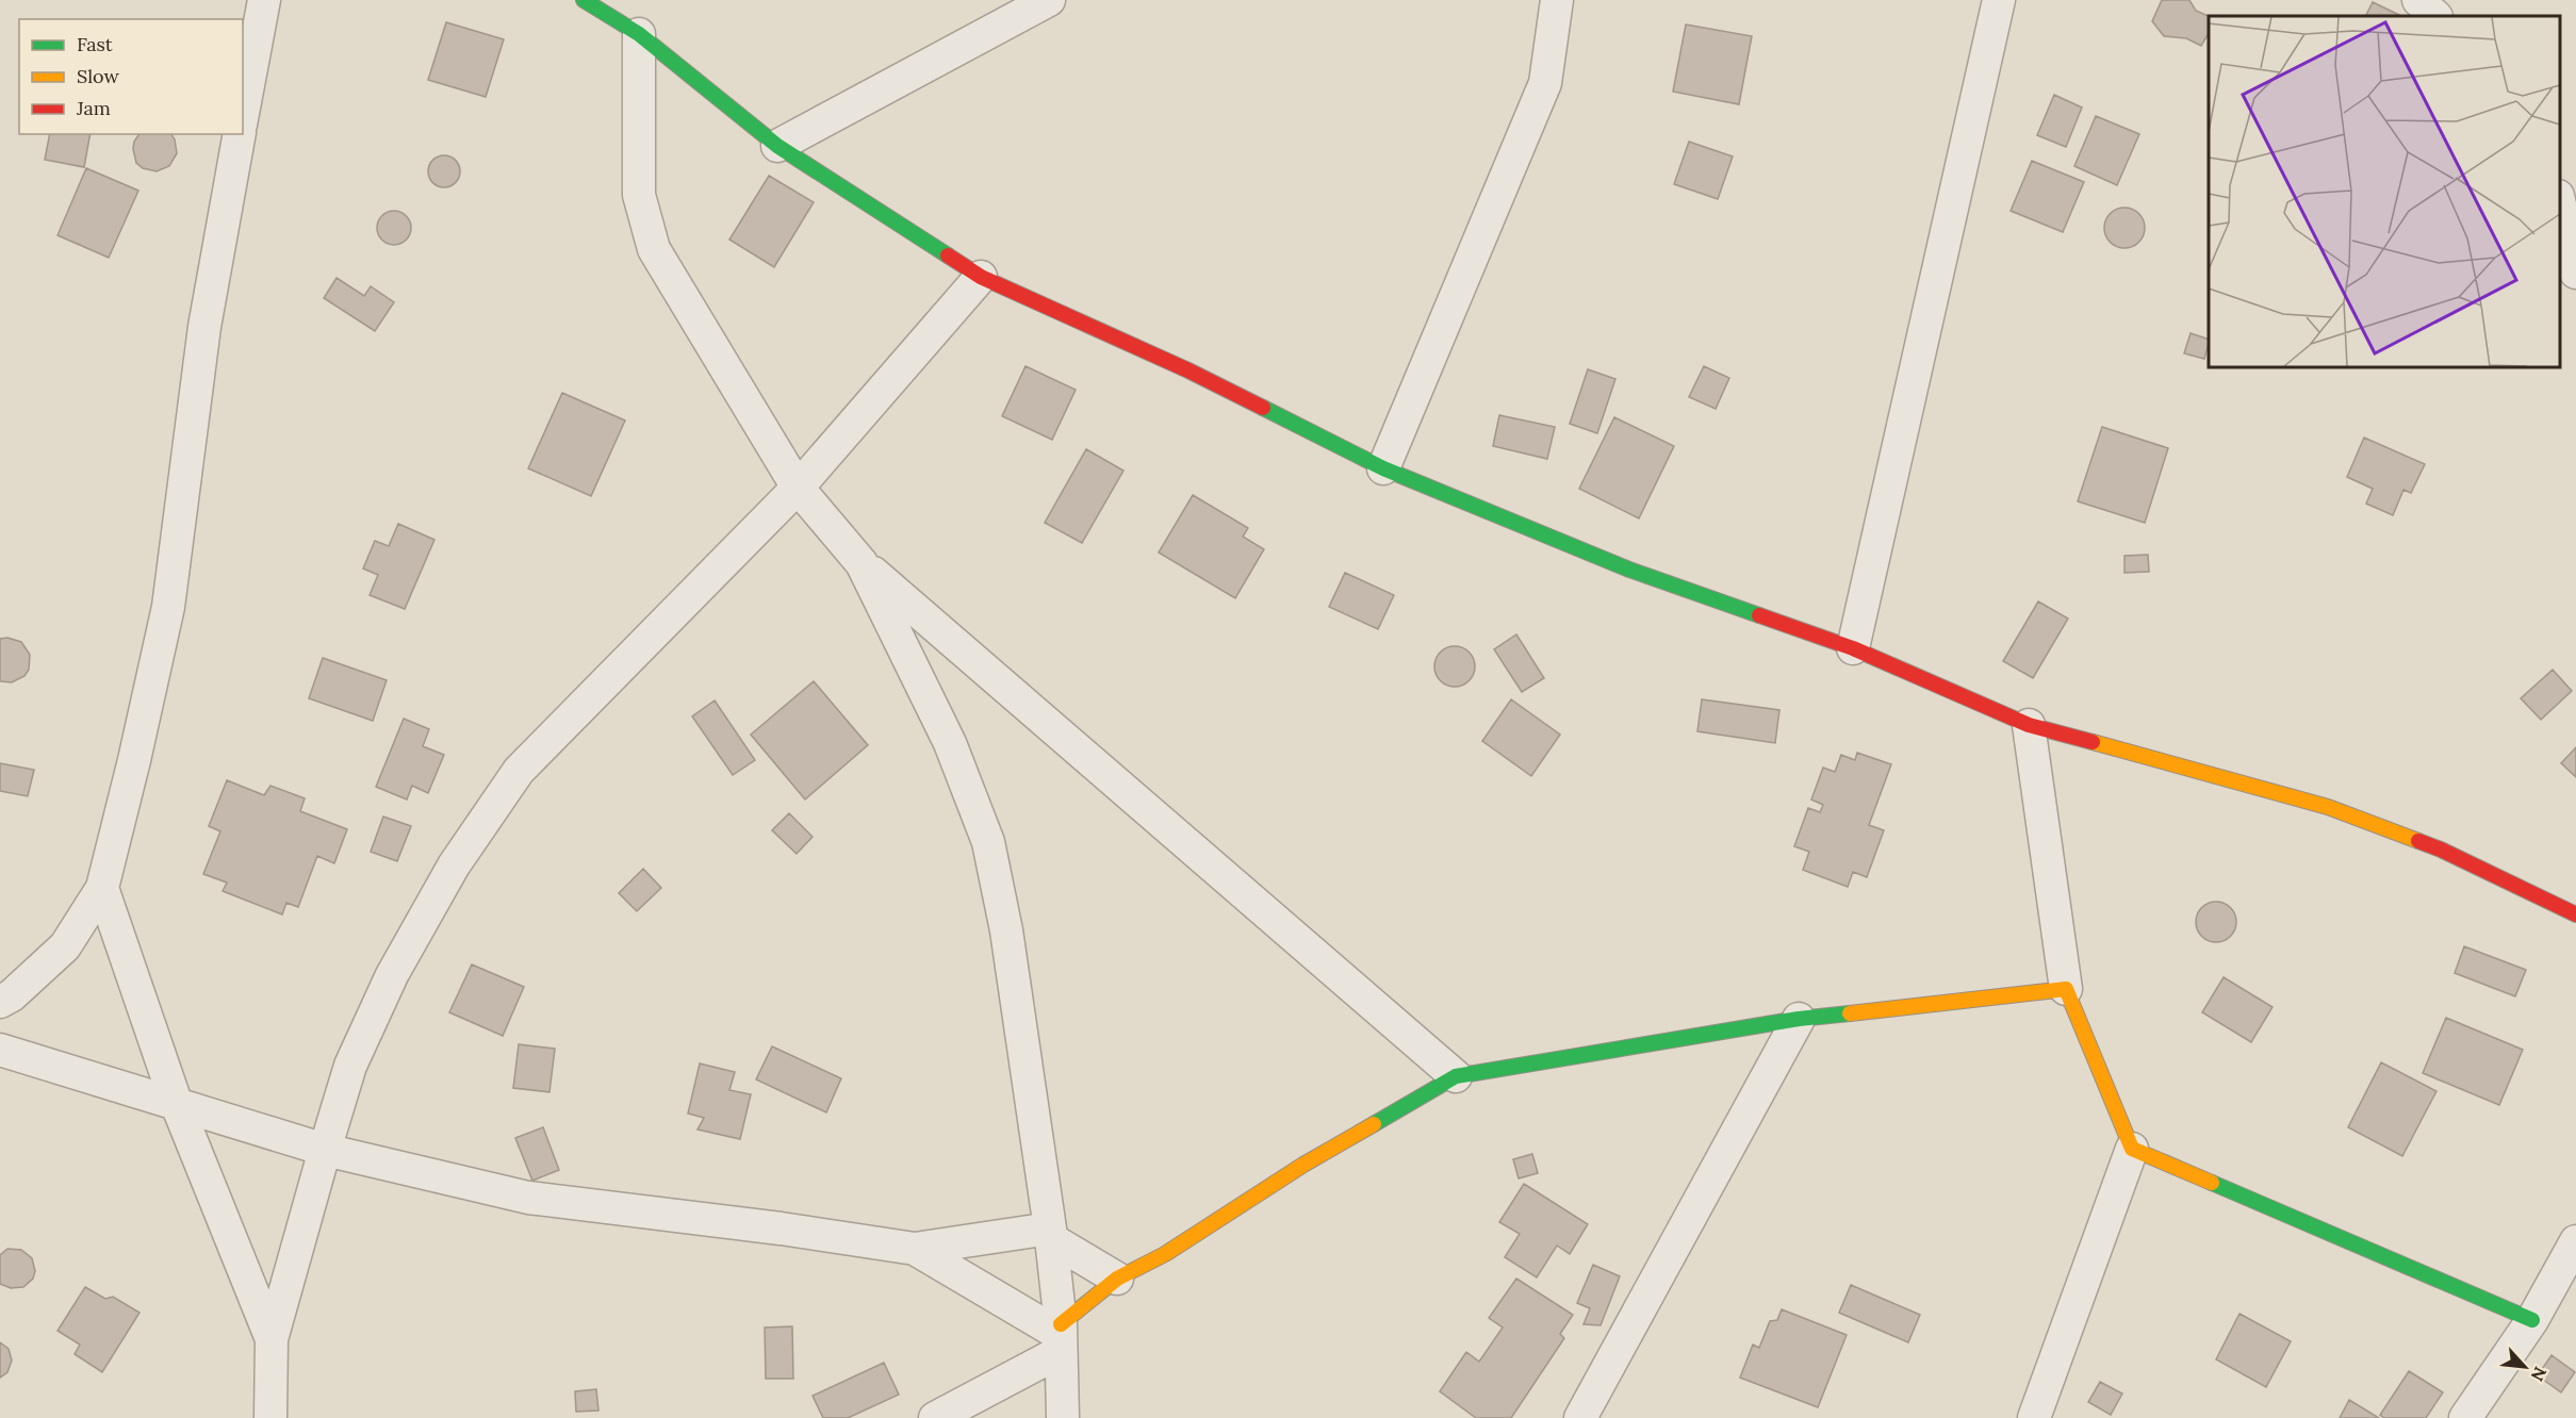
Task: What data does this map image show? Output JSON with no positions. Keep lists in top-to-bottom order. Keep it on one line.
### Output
{"legend":["Fast","Slow","Jam"],"north":"bottom right"}
